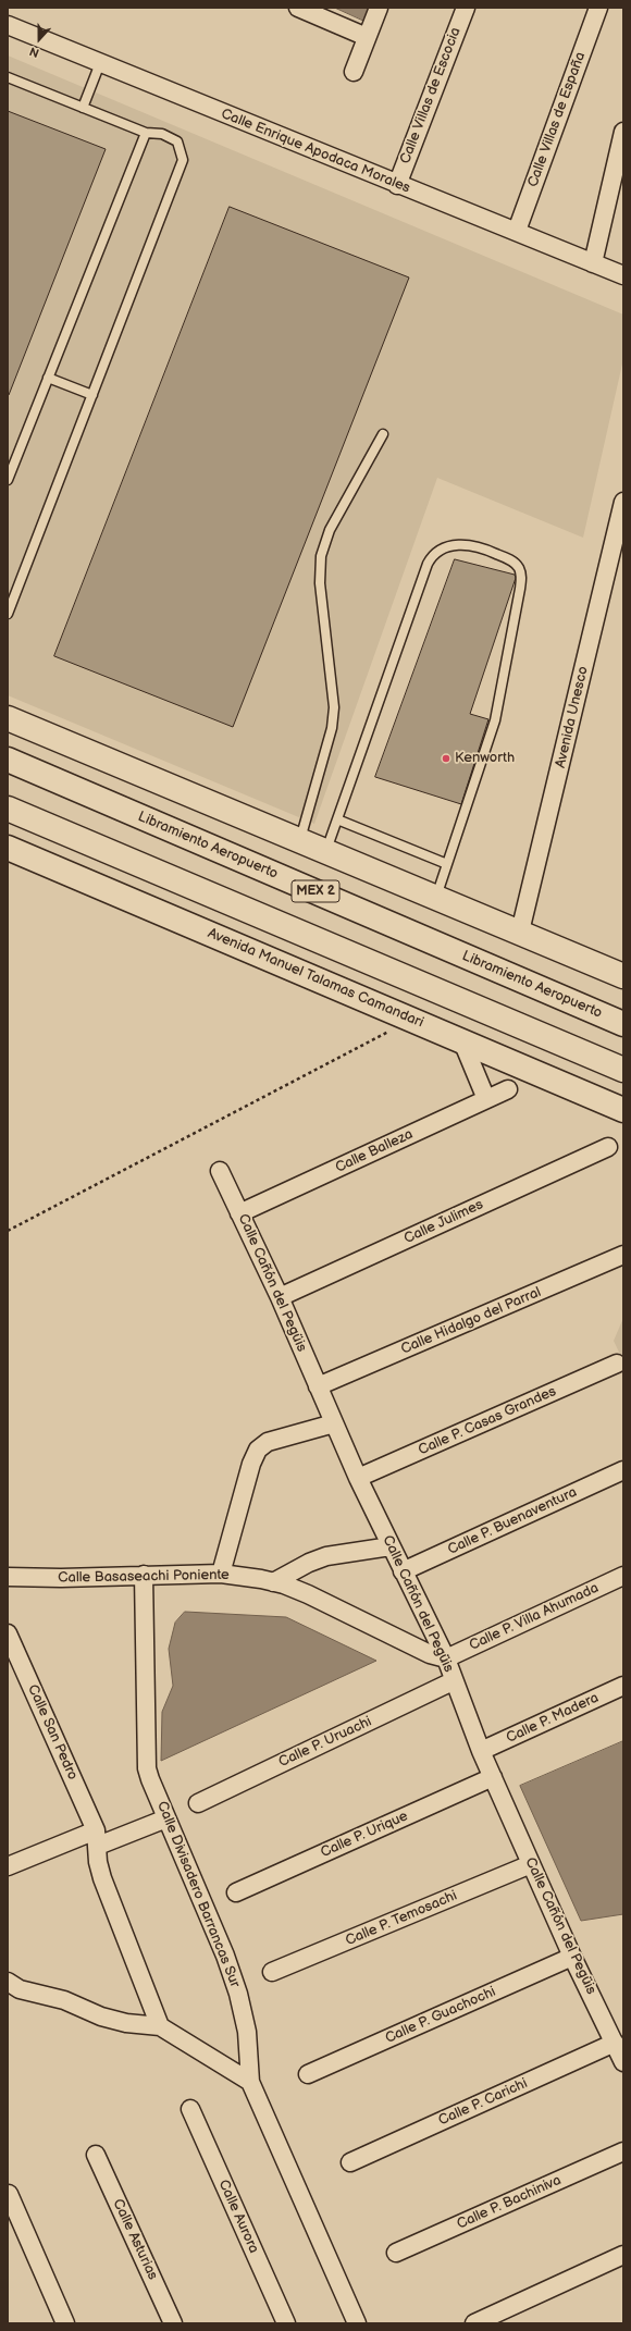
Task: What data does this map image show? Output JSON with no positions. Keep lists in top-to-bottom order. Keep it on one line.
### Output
{"streets":{"main road":["Libramiento Aeropuerto","MEX 2","Avenida Manuel Talamas Camandari"],"street":["Calle Villas de Escocia","Calle Villas de España","Calle Enrique Apodaca Morales","Avenida Unesco","Calle Balleza","Calle Julimes","Calle Cañón del Pegüis","Calle Hidalgo del Parral","Calle P. Casas Grandes","Calle P. Buenaventura","Calle Basaseachi Poniente","Calle P. Villa Ahumada","Calle P. Madera","Calle San Pedro","Calle P. Uruachi","Calle P. Urique","Calle Divisadero Barrancas Sur","Calle P. Temosachi","Calle P. Guachochi","Calle P. Carichi","Calle P. Bachiniva","Calle Aurora","Calle Asturias"]},"crossings":[["Calle Villas de Escocia","Calle Enrique Apodaca Morales"],["Calle Villas de España","Calle Enrique Apodaca Morales"],["Calle Balleza","Calle Cañón del Pegüis"],["Calle Julimes","Calle Cañón del Pegüis"],["Calle Cañón del Pegüis","Calle Hidalgo del Parral"],["Calle Cañón del Pegüis","Calle P. Casas Grandes"],["Calle Cañón del Pegüis","Calle P. Buenaventura"],["Calle Cañón del Pegüis","Calle Basaseachi Poniente"],["Calle Cañón del Pegüis","Calle P. Villa Ahumada"],["Calle Cañón del Pegüis","Calle P. Madera"],["Calle Cañón del Pegüis","Calle P. Uruachi"],["Calle Cañón del Pegüis","Calle P. Urique"],["Calle Cañón del Pegüis","Calle P. Temosachi"],["Calle Cañón del Pegüis","Calle P. Guachochi"],["Calle Cañón del Pegüis","Calle P. Carichi"],["Calle Basaseachi Poniente","Calle P. Villa Ahumada"],["Calle Basaseachi Poniente","Calle Divisadero Barrancas Sur"]],"places":["Kenworth"],"north":"bottom"}
